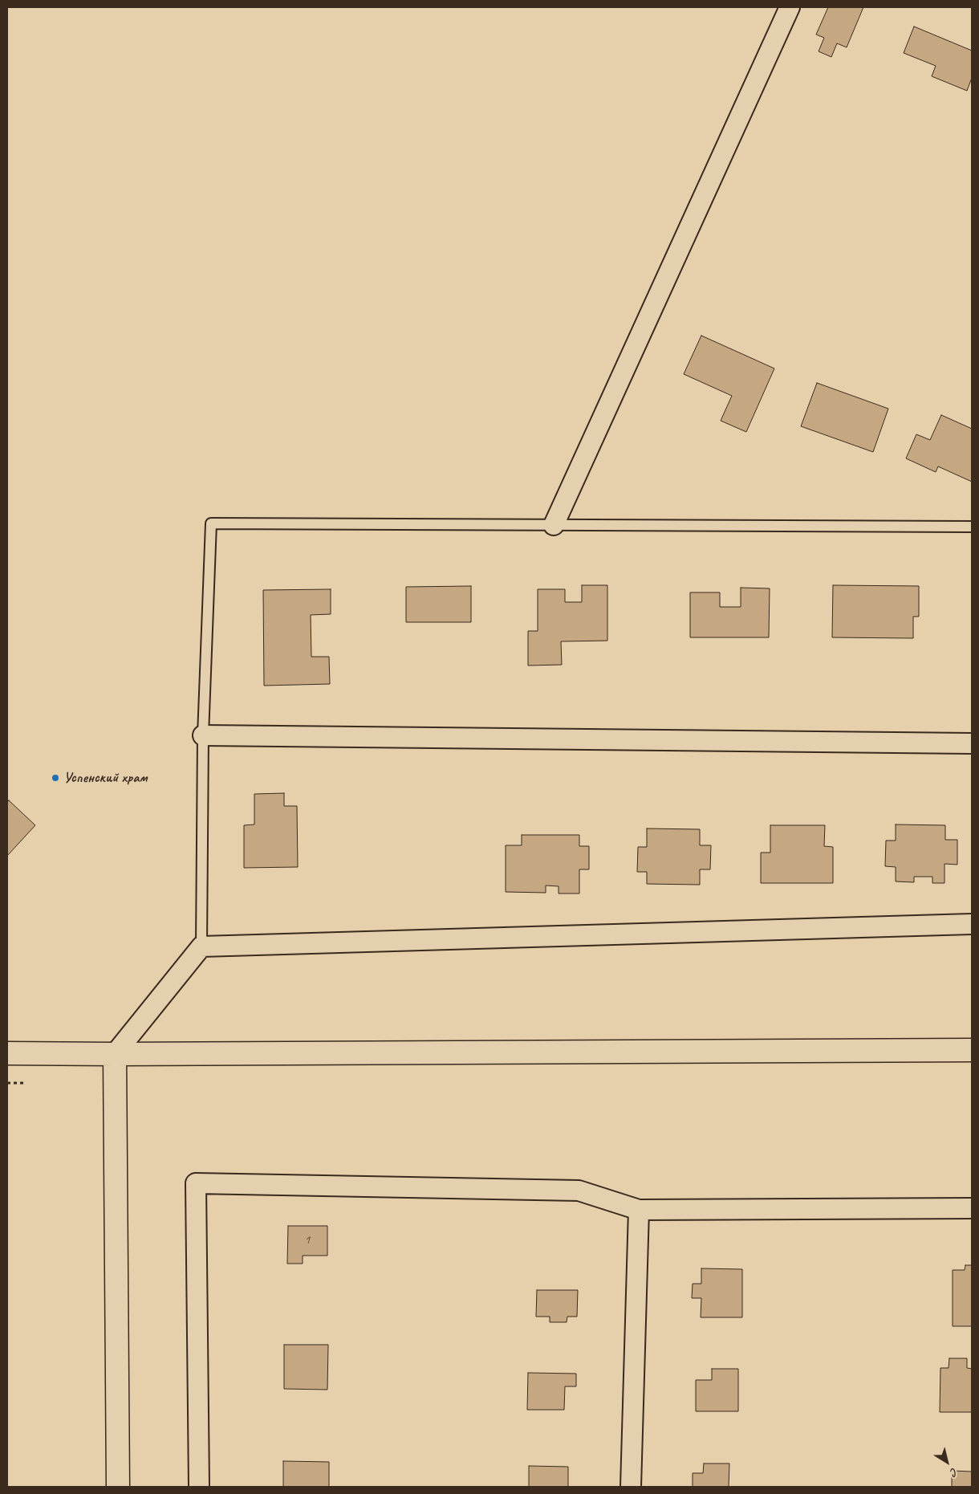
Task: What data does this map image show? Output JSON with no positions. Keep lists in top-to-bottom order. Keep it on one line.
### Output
{"places":["Успенский храм"],"house_numbers":["1"],"north":"bottom right"}
